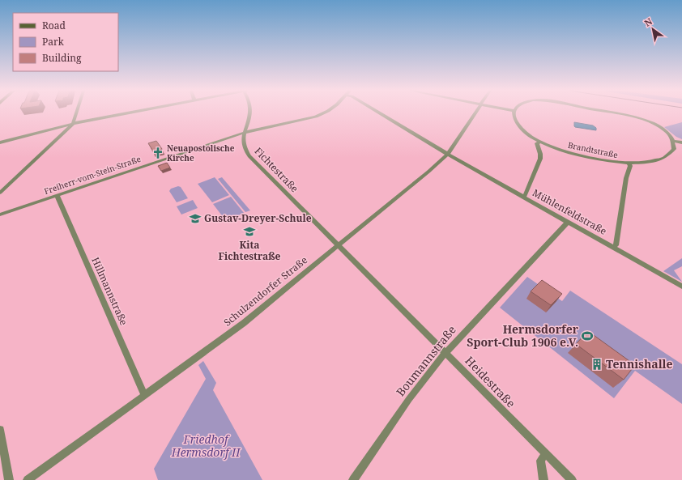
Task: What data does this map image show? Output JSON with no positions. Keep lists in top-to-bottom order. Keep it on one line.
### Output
{"streets":{"street":["Brandtstraße","Fichtestraße","Freiherr-vom-Stein-Straße","Mühlenfeldstraße","Hillmannstraße","Schulzendorfer Straße","Boumannstraße","Heidestraße"]},"crossings":[["Fichtestraße","Freiherr-vom-Stein-Straße"],["Fichtestraße","Schulzendorfer Straße"],["Fichtestraße","Heidestraße"],["Freiherr-vom-Stein-Straße","Hillmannstraße"],["Mühlenfeldstraße","Schulzendorfer Straße"],["Mühlenfeldstraße","Boumannstraße"],["Hillmannstraße","Schulzendorfer Straße"],["Schulzendorfer Straße","Heidestraße"],["Boumannstraße","Heidestraße"]],"parks":["Friedhof Hermsdorf II"],"places":{"church":["Neuapostolische Kirche"],"school or university":["Gustav-Dreyer-Schule","Kita Fichtestraße"],"sports":["Hermsdorfer Sport-Club 1906 e.V."],"building":["Tennishalle"]},"legend":["Road","Park","Building"],"north":"top left"}
